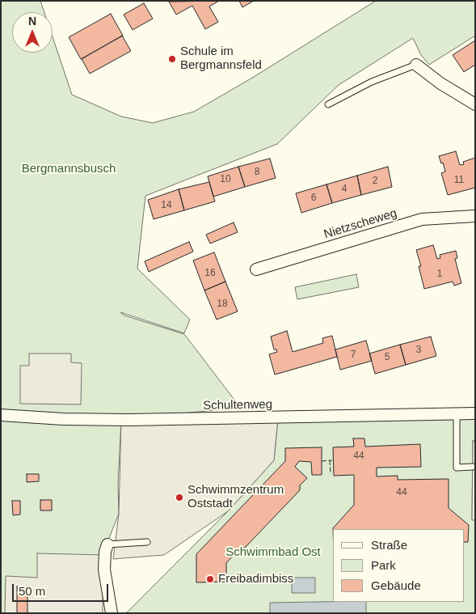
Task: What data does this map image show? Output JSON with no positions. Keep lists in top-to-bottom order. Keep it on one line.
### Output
{"streets":{"street":["Nietzscheweg","Schultenweg"]},"parks":["Bergmannsbusch","Schwimmbad Ost"],"places":["Schule im Bergmannsfeld","Schwimmzentrum Oststadt","Freibadimbiss"],"house_numbers":["8","10","11","2","4","6","14","16","1","18","3","7","5","44","44"],"legend":["Straße","Park","Gebäude"],"scale_bar":"50 m","north":"top"}
